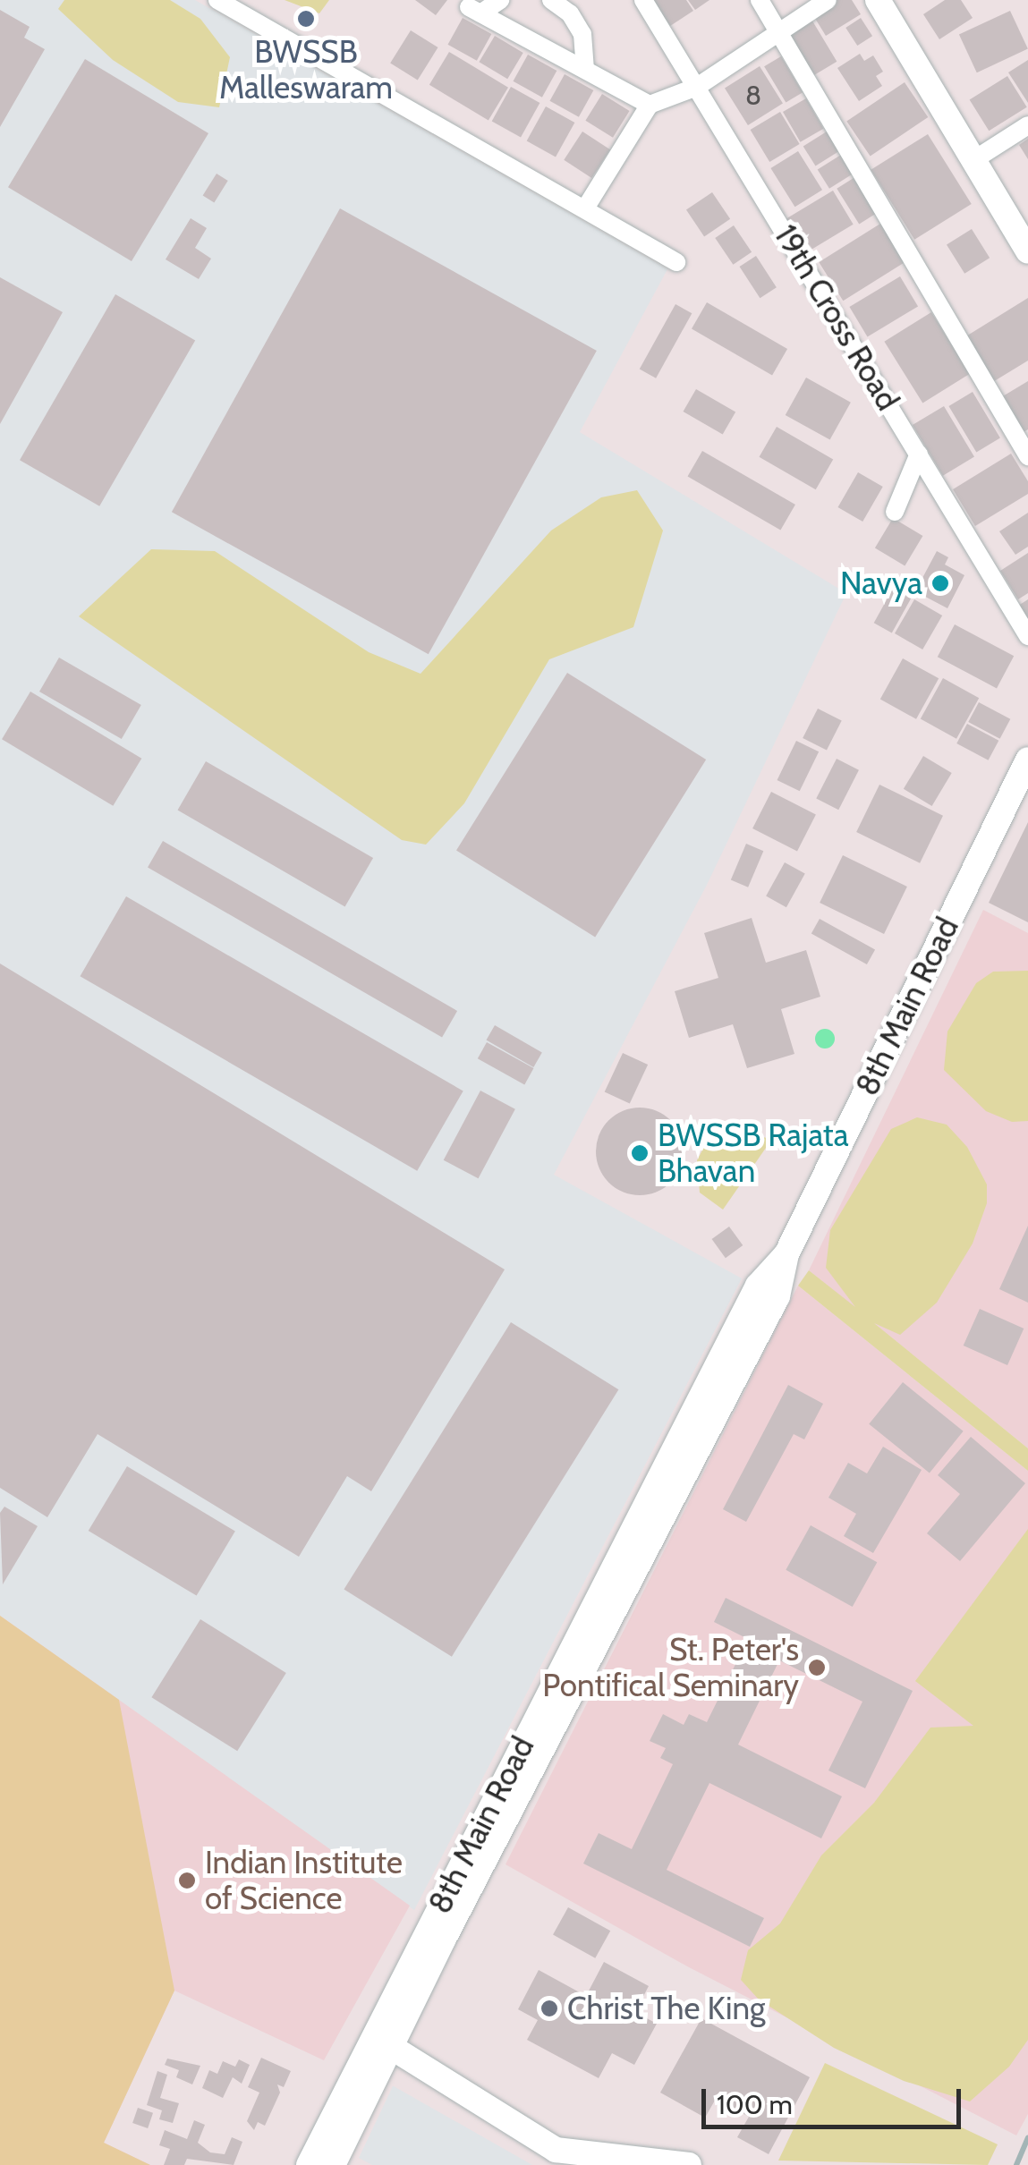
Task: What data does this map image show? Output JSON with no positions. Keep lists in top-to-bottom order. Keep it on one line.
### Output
{"streets":{"main road":["8th Main Road"],"street":["19th Cross Road"]},"places":["BWSSB Malleswaram","Navya","BWSSB Rajata Bhavan","St. Peter's Pontifical Seminary","Indian Institute of Science","Christ The King"],"house_numbers":["8"],"scale_bar":"100 m"}
